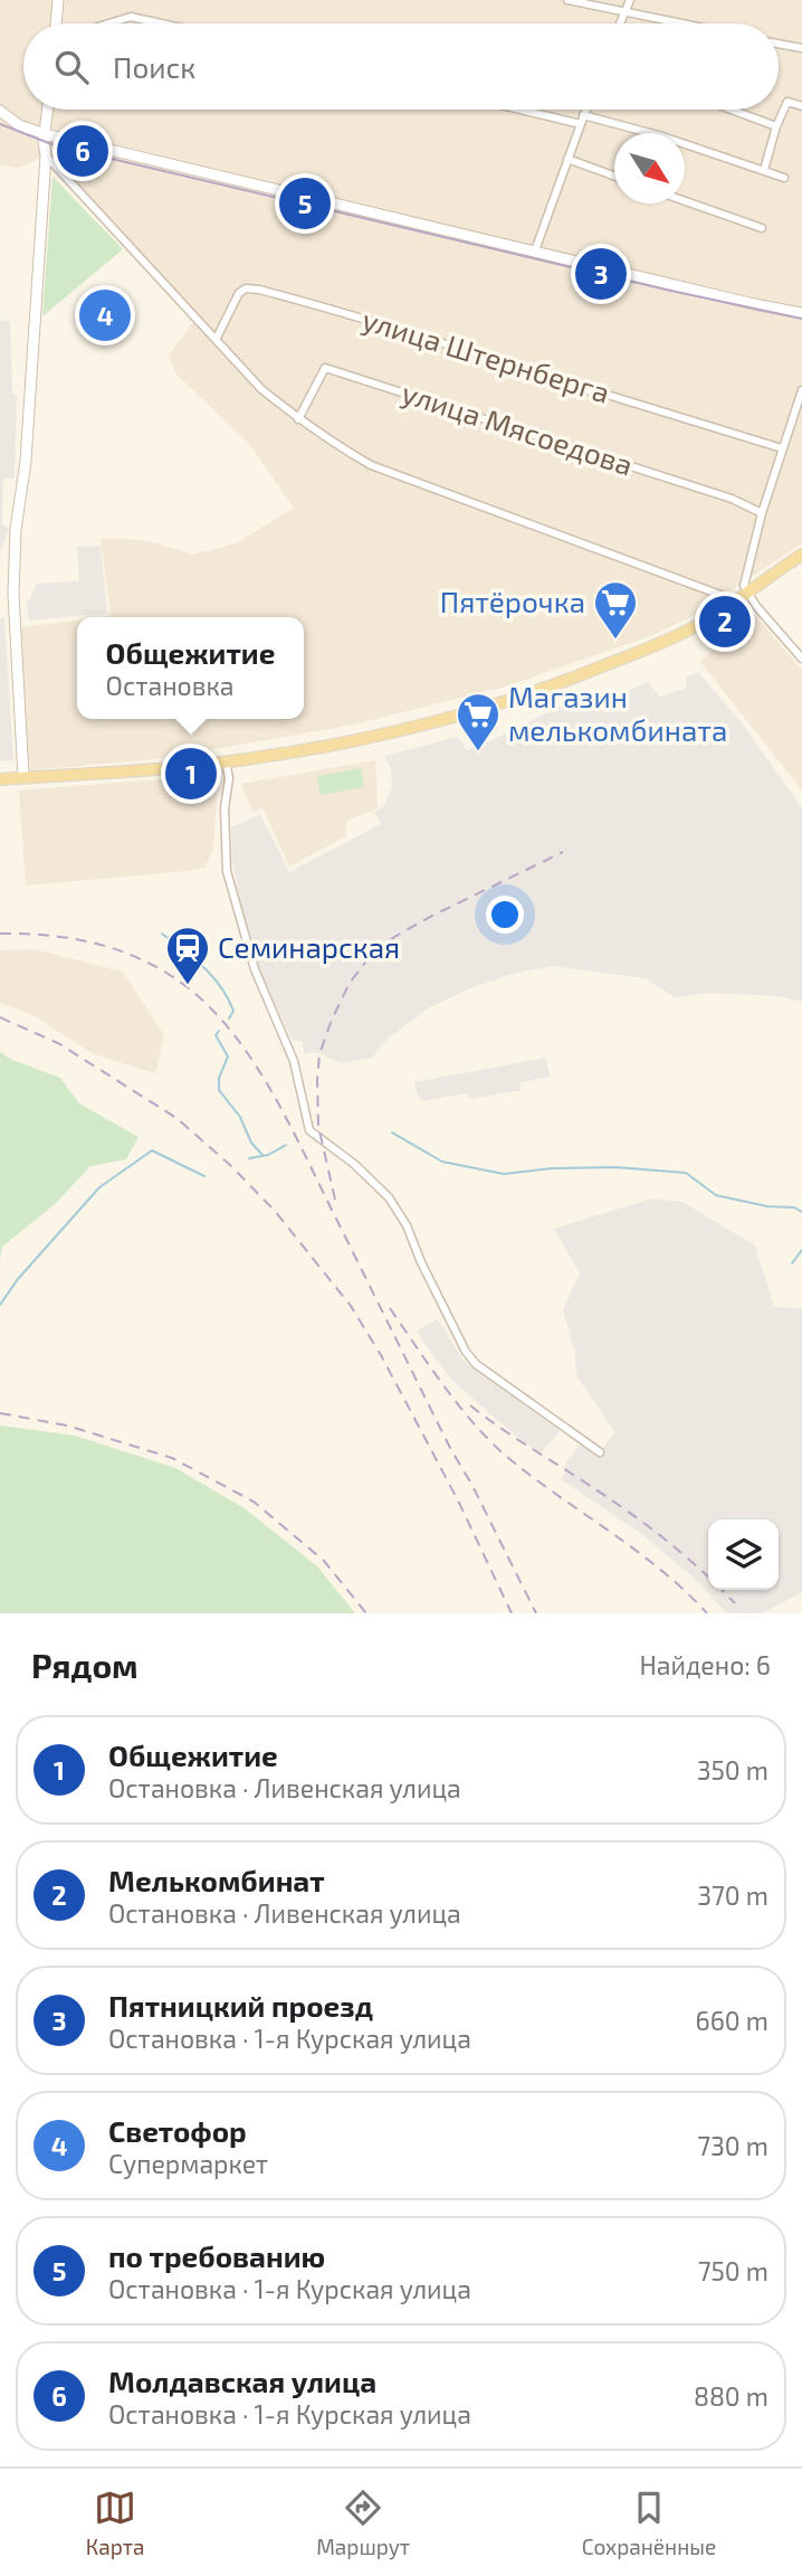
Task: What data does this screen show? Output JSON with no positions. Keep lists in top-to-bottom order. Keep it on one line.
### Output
{"streets":{"street":["улица Штернберга","улица Мясоедова"]},"places":{"supermarket":["Пятёрочка","Магазин мелькомбината"],"station":["Семинарская"]},"north":"bottom right","page":{"search":"Поиск","pins":["6","5","3","4","2","1"],"popup":["Общежитие","Остановка"],"heading":["Рядом","Найдено: 6"],"list":[{"mark":"1","name":"Общежитие","note":"Остановка · Ливенская улица","value":"350 m"},{"mark":"2","name":"Мелькомбинат","note":"Остановка · Ливенская улица","value":"370 m"},{"mark":"3","name":"Пятницкий проезд","note":"Остановка · 1-я Курская улица","value":"660 m"},{"mark":"4","name":"Светофор","note":"Супермаркет","value":"730 m"},{"mark":"5","name":"по требованию","note":"Остановка · 1-я Курская улица","value":"750 m"},{"mark":"6","name":"Молдавская улица","note":"Остановка · 1-я Курская улица","value":"880 m"}],"nav":["Карта","Маршрут","Сохранённые"]}}
